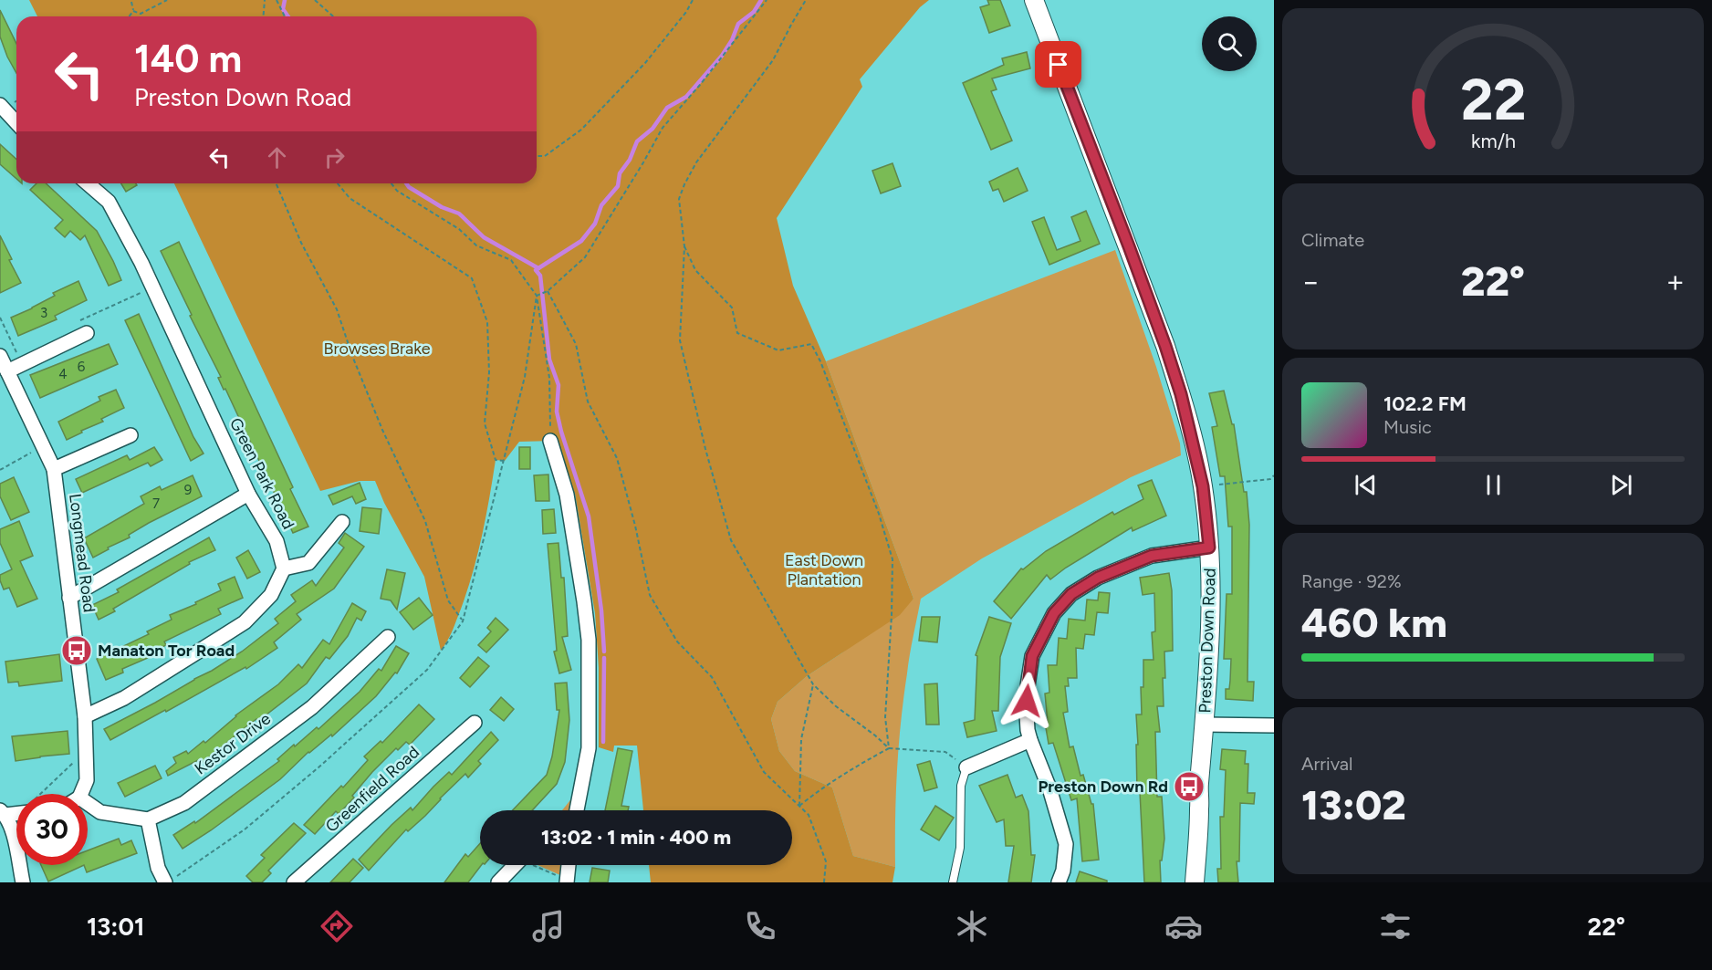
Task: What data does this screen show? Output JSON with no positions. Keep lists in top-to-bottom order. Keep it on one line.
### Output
{"streets":{"street":["Green Park Road","Longmead Road","Preston Down Road","Kestor Drive","Greenfield Road"]},"parks":["Browses Brake","East Down Plantation"],"places":{"bus stop":["Manaton Tor Road","Preston Down Rd"]},"house_numbers":["3","6","4","9","7"],"page":{"turn":["140 m","Preston Down Road"],"tile":["Climate",["Range · 92%","460 km"],["Arrival","13:02"]],"heat":["−","22°","+"],"song":["102.2 FM","Music"],"limit":"30","trip":"13:02 · 1 min · 400 m","tabs":["13:01","22°"],"gauge":["22","km/h"]}}
